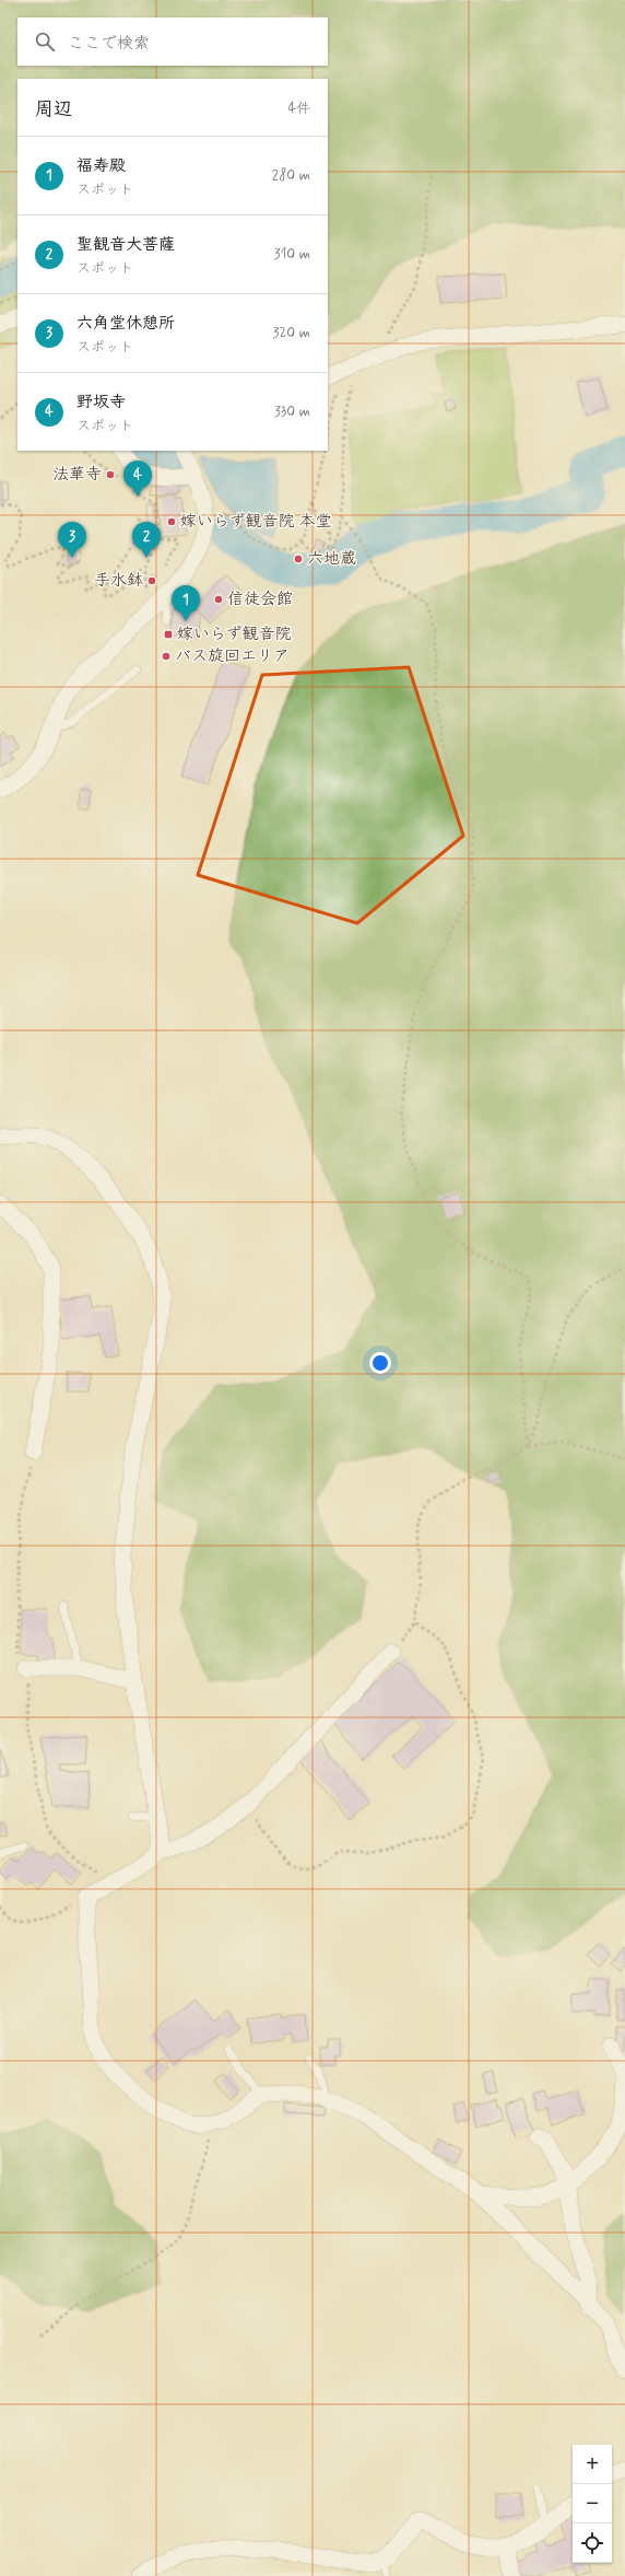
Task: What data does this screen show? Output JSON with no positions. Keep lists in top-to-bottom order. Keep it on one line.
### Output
{"places":{"other":["法華寺","嫁いらず観音院 本堂","六地蔵","手水鉢","信徒会館","バス旋回エリア"],"transit":["嫁いらず観音院"]},"page":{"search":"ここで検索","heading":["周辺","4件"],"list":[{"mark":"1","name":"福寿殿","note":"スポット","value":"280 m"},{"mark":"2","name":"聖観音大菩薩","note":"スポット","value":"310 m"},{"mark":"3","name":"六角堂休憩所","note":"スポット","value":"320 m"},{"mark":"4","name":"野坂寺","note":"スポット","value":"330 m"}],"pins":["4","2","3","1"],"map_buttons":["+","−"]}}
